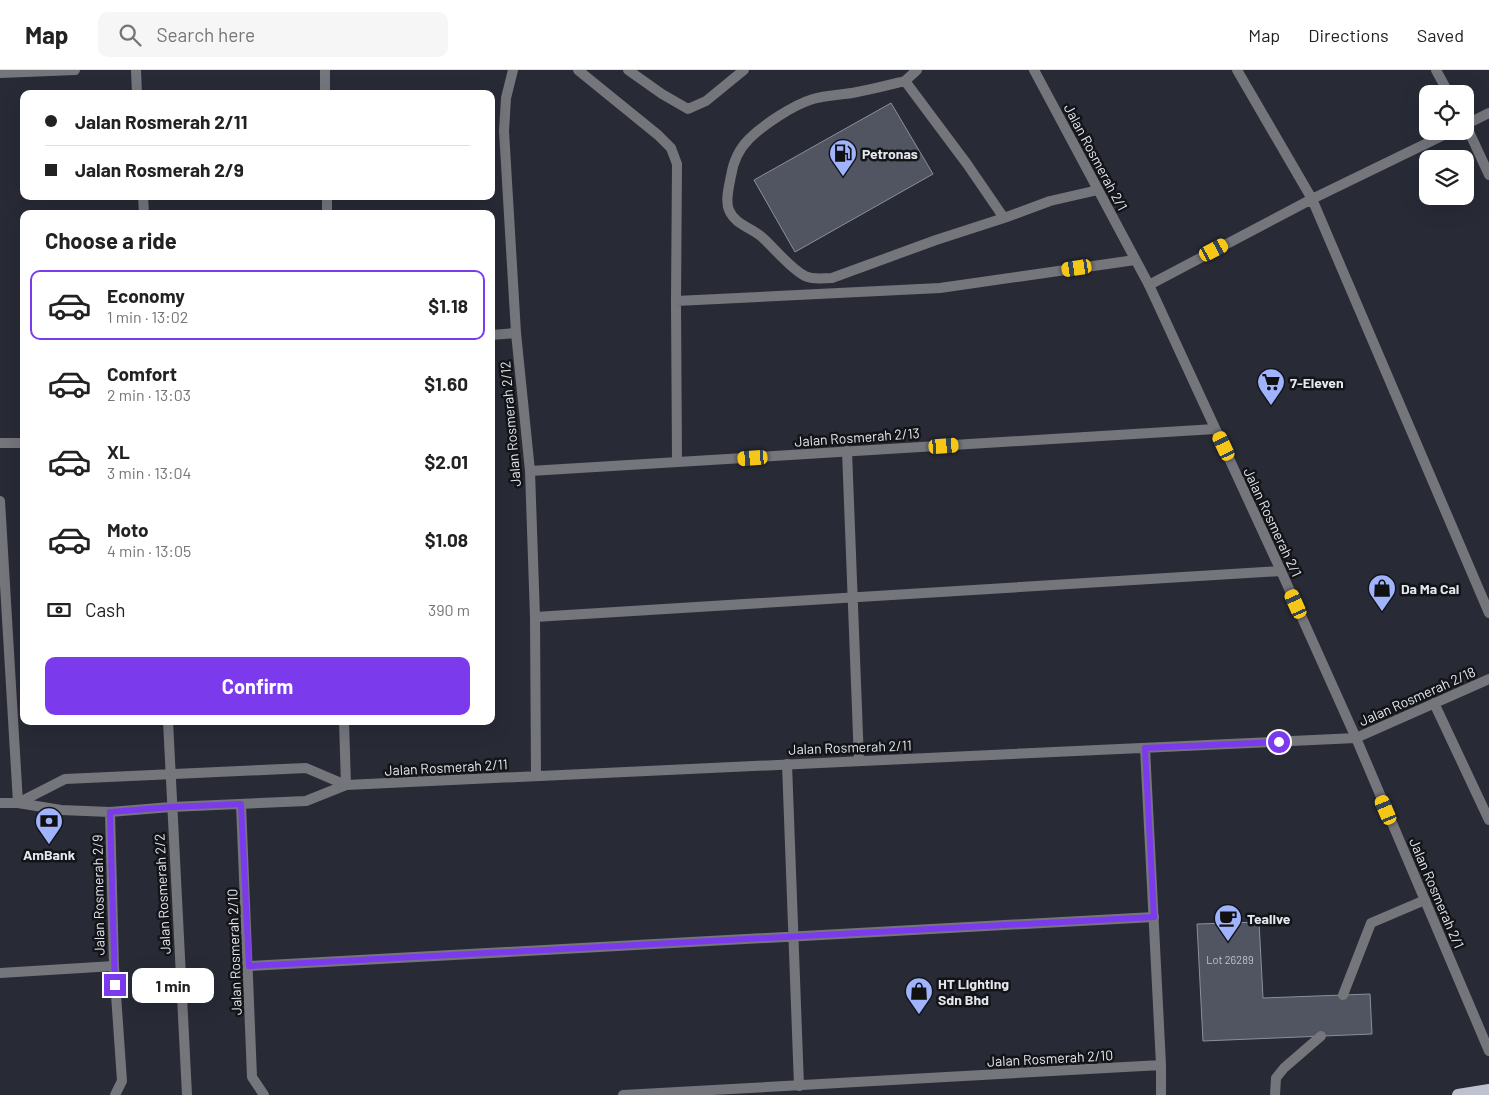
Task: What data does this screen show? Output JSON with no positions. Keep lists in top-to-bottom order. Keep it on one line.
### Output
{"streets":{"street":["Jalan Rosmerah 2/1","Jalan Rosmerah 2/12","Jalan Rosmerah 2/13","Jalan Rosmerah 2/18","Jalan Rosmerah 2/11","Jalan Rosmerah 2/2","Jalan Rosmerah 2/9","Jalan Rosmerah 2/10"]},"crossings":[["Jalan Rosmerah 2/1","Jalan Rosmerah 2/13"],["Jalan Rosmerah 2/1","Jalan Rosmerah 2/18"],["Jalan Rosmerah 2/1","Jalan Rosmerah 2/11"],["Jalan Rosmerah 2/12","Jalan Rosmerah 2/13"],["Jalan Rosmerah 2/12","Jalan Rosmerah 2/11"],["Jalan Rosmerah 2/18","Jalan Rosmerah 2/11"],["Jalan Rosmerah 2/11","Jalan Rosmerah 2/2"],["Jalan Rosmerah 2/11","Jalan Rosmerah 2/9"],["Jalan Rosmerah 2/11","Jalan Rosmerah 2/10"]],"places":{"fuel station":["Petronas"],"supermarket":["7-Eleven"],"shop":["Da Ma Cai","HT Lighting Sdn Bhd"],"bank":["AmBank"],"cafe":["Tealive"]},"house_numbers":["Lot 26289"],"page":{"header":"Map","search":"Search here","nav":["Map","Directions","Saved"],"banner":["Jalan Rosmerah 2/11","Jalan Rosmerah 2/9"],"heading":"Choose a ride","list":[{"name":"Economy","note":"1 min · 13:02","value":"$1.18"},{"name":"Comfort","note":"2 min · 13:03","value":"$1.60"},{"name":"XL","note":"3 min · 13:04","value":"$2.01"},{"name":"Moto","note":"4 min · 13:05","value":"$1.08"}],"pay":["Cash","390 m"],"buttons":"Confirm","bubble":"1 min"}}
